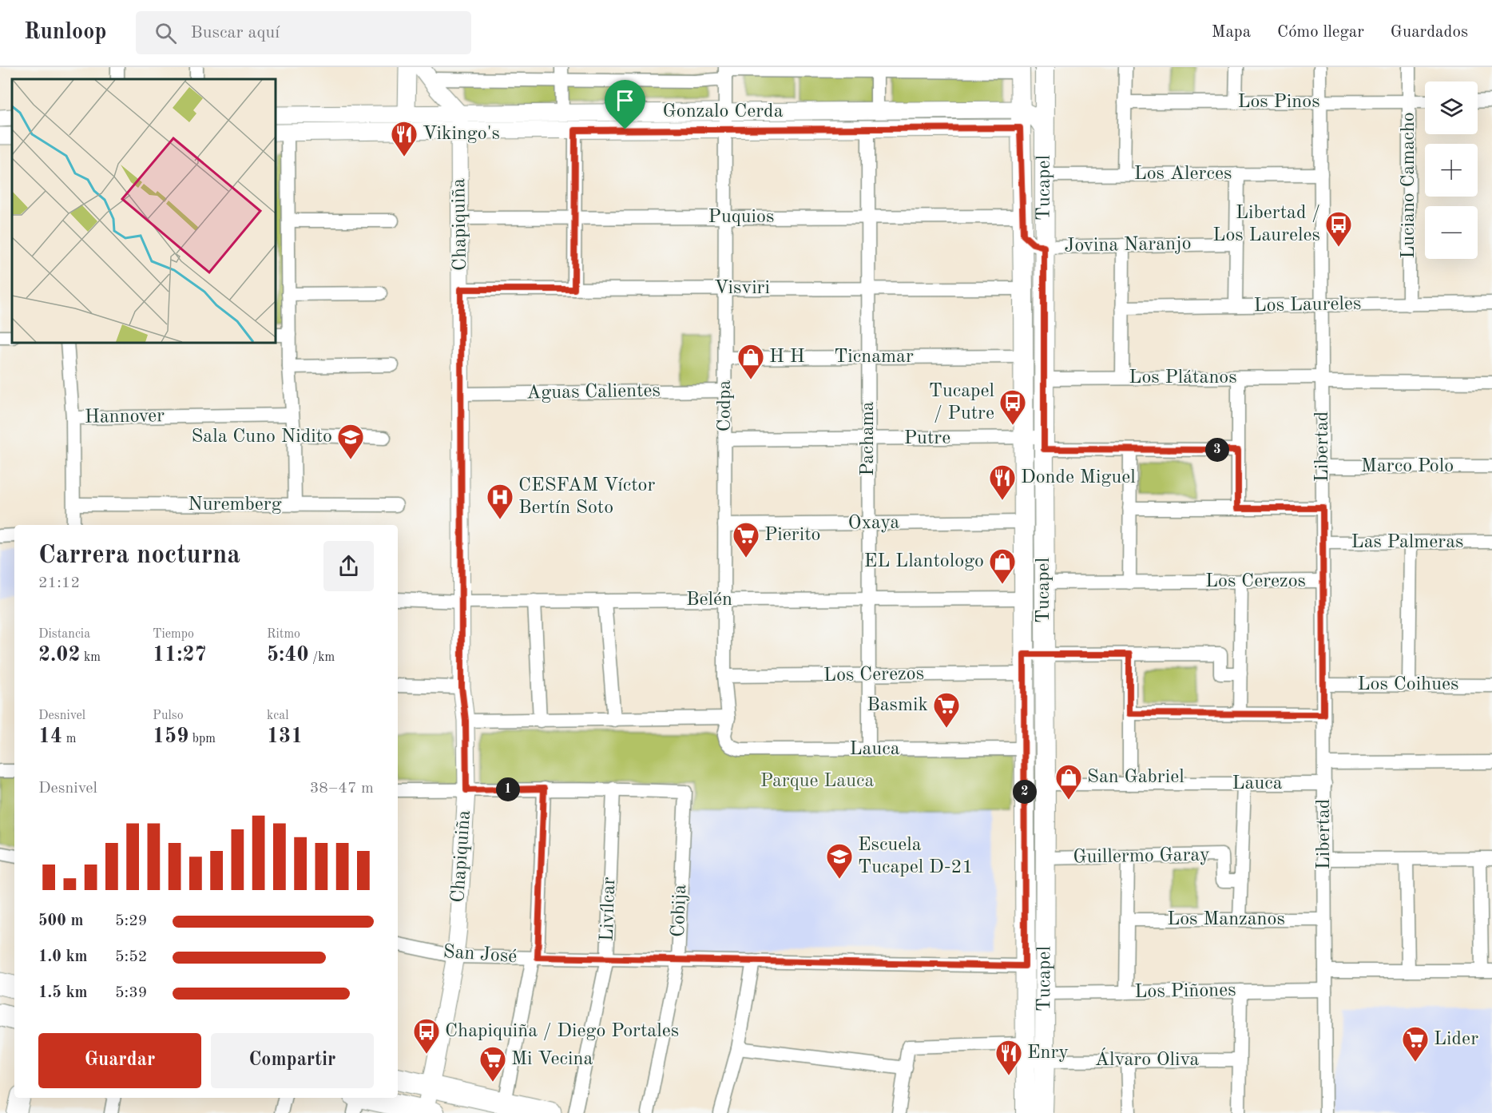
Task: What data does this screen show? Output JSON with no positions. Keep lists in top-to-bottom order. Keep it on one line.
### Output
{"streets":{"main road":["Tucapel"],"street":["Los Pinos","Gonzalo Cerda","Los Alerces","Luciano Camacho","Puquios","Chapiquiña","Jovina Naranjo","Visviri","Los Laureles","Ticnamar","Los Plátanos","Aguas Calientes","Codpa","Hannover","Pachama","Putre","Libertad","Marco Polo","Nuremberg","Oxaya","Las Palmeras","Los Cerezos","Belén","Los Coihues","Lauca","Guillermo Garay","Livílcar","Cobija","Los Manzanos","San José","Los Piñones","Álvaro Oliva"]},"crossings":[["Los Pinos","Luciano Camacho"],["Los Pinos","Libertad"],["Gonzalo Cerda","Tucapel"],["Gonzalo Cerda","Chapiquiña"],["Gonzalo Cerda","Codpa"],["Gonzalo Cerda","Pachama"],["Los Alerces","Tucapel"],["Los Alerces","Libertad"],["Luciano Camacho","Los Laureles"],["Tucapel","Puquios"],["Tucapel","Jovina Naranjo"],["Tucapel","Visviri"],["Tucapel","Ticnamar"],["Tucapel","Los Plátanos"],["Tucapel","Putre"],["Tucapel","Oxaya"],["Tucapel","Los Cerezos"],["Tucapel","Belén"],["Tucapel","Lauca"],["Tucapel","Guillermo Garay"],["Tucapel","San José"],["Tucapel","Los Piñones"],["Tucapel","Álvaro Oliva"],["Puquios","Chapiquiña"],["Puquios","Jovina Naranjo"],["Puquios","Codpa"],["Puquios","Pachama"],["Chapiquiña","Visviri"],["Chapiquiña","Aguas Calientes"],["Chapiquiña","Belén"],["Chapiquiña","San José"],["Visviri","Codpa"],["Visviri","Pachama"],["Los Laureles","Libertad"],["Ticnamar","Codpa"],["Ticnamar","Pachama"],["Los Plátanos","Libertad"],["Aguas Calientes","Codpa"],["Codpa","Putre"],["Codpa","Oxaya"],["Codpa","Los Cerezos"],["Codpa","Belén"],["Codpa","Lauca"],["Pachama","Putre"],["Pachama","Oxaya"],["Pachama","Los Cerezos"],["Pachama","Belén"],["Pachama","Lauca"],["Libertad","Marco Polo"],["Libertad","Las Palmeras"],["Libertad","Los Cerezos"],["Libertad","Los Coihues"],["Libertad","Lauca"],["Libertad","Los Manzanos"],["Libertad","Los Piñones"],["Livílcar","Cobija"],["Livílcar","San José"],["Cobija","San José"]],"parks":["Parque Lauca"],"places":{"restaurant":["Vikingo's","Donde Miguel","Enry"],"bus stop":["Libertad / Los Laureles","Tucapel / Putre","Chapiquiña / Diego Portales"],"shop":["H H","EL Llantologo","San Gabriel"],"school or university":["Sala Cuno Nidito","Escuela Tucapel D-21"],"hospital":["CESFAM Víctor Bertín Soto"],"supermarket":["Pierito","Basmik","Lider","Mi Vecina"]},"page":{"header":"Runloop","search":"Buscar aquí","nav":["Mapa","Cómo llegar","Guardados"],"map_buttons":["+","−"],"pins":["3","1","2"],"heading":["Carrera nocturna","21:12"],"stats":[["Distancia","2.02 km"],["Tiempo","11:27"],["Ritmo","5:40 /km"],["Desnivel","14 m"],["Pulso","159 bpm"],["kcal","131"]],"chart":["Desnivel","38–47 m"],"list":[{"name":"500 m","note":"5:29"},{"name":"1.0 km","note":"5:52"},{"name":"1.5 km","note":"5:39"}],"buttons":["Guardar","Compartir"]}}
